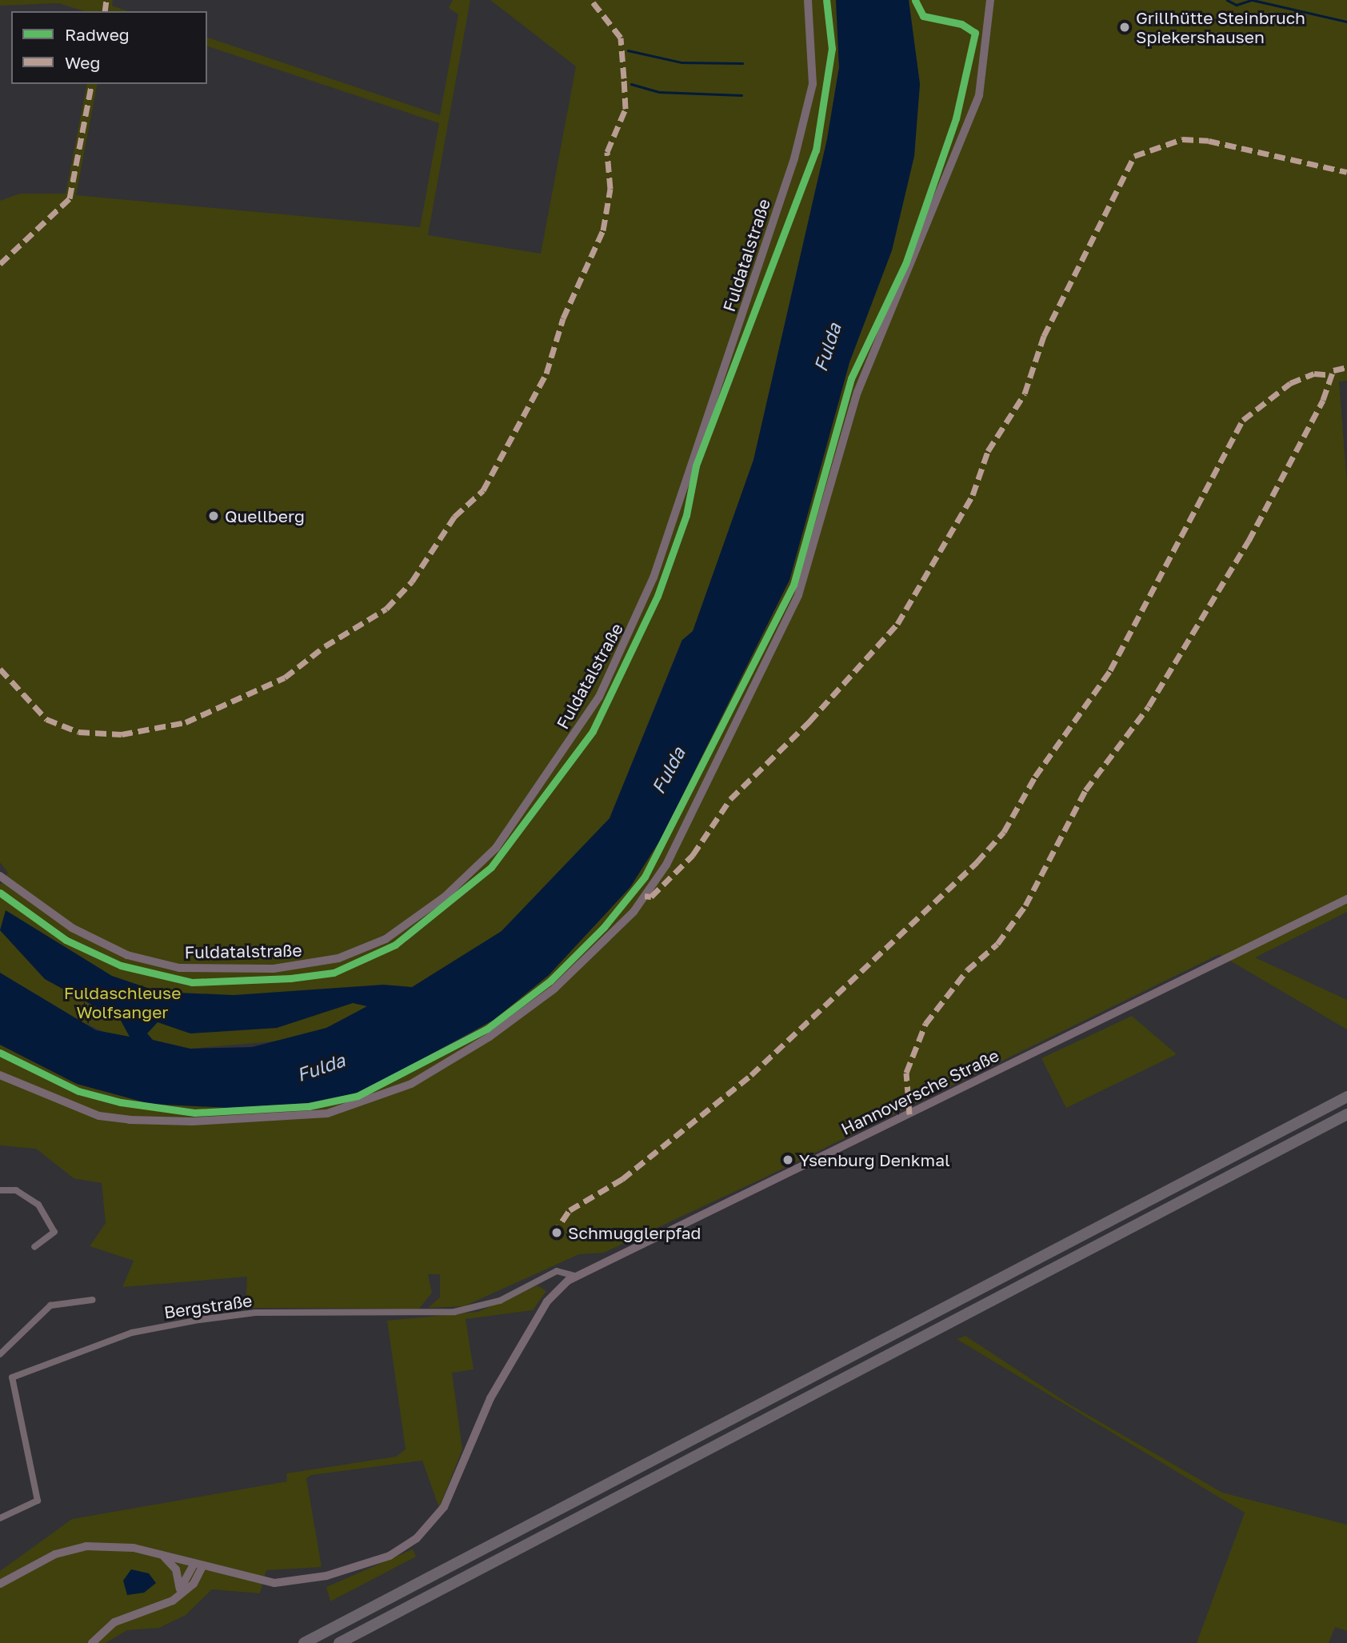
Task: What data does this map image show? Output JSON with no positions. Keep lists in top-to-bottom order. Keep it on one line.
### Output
{"streets":{"main road":["Fuldatalstraße","Hannoversche Straße"],"street":["Bergstraße"]},"crossings":[["Hannoversche Straße","Bergstraße"]],"water":["Fulda"],"parks":["Fuldaschleuse Wolfsanger"],"places":["Grillhütte Steinbruch Spiekershausen","Quellberg","Ysenburg Denkmal","Schmugglerpfad"],"legend":["Radweg","Weg"]}
